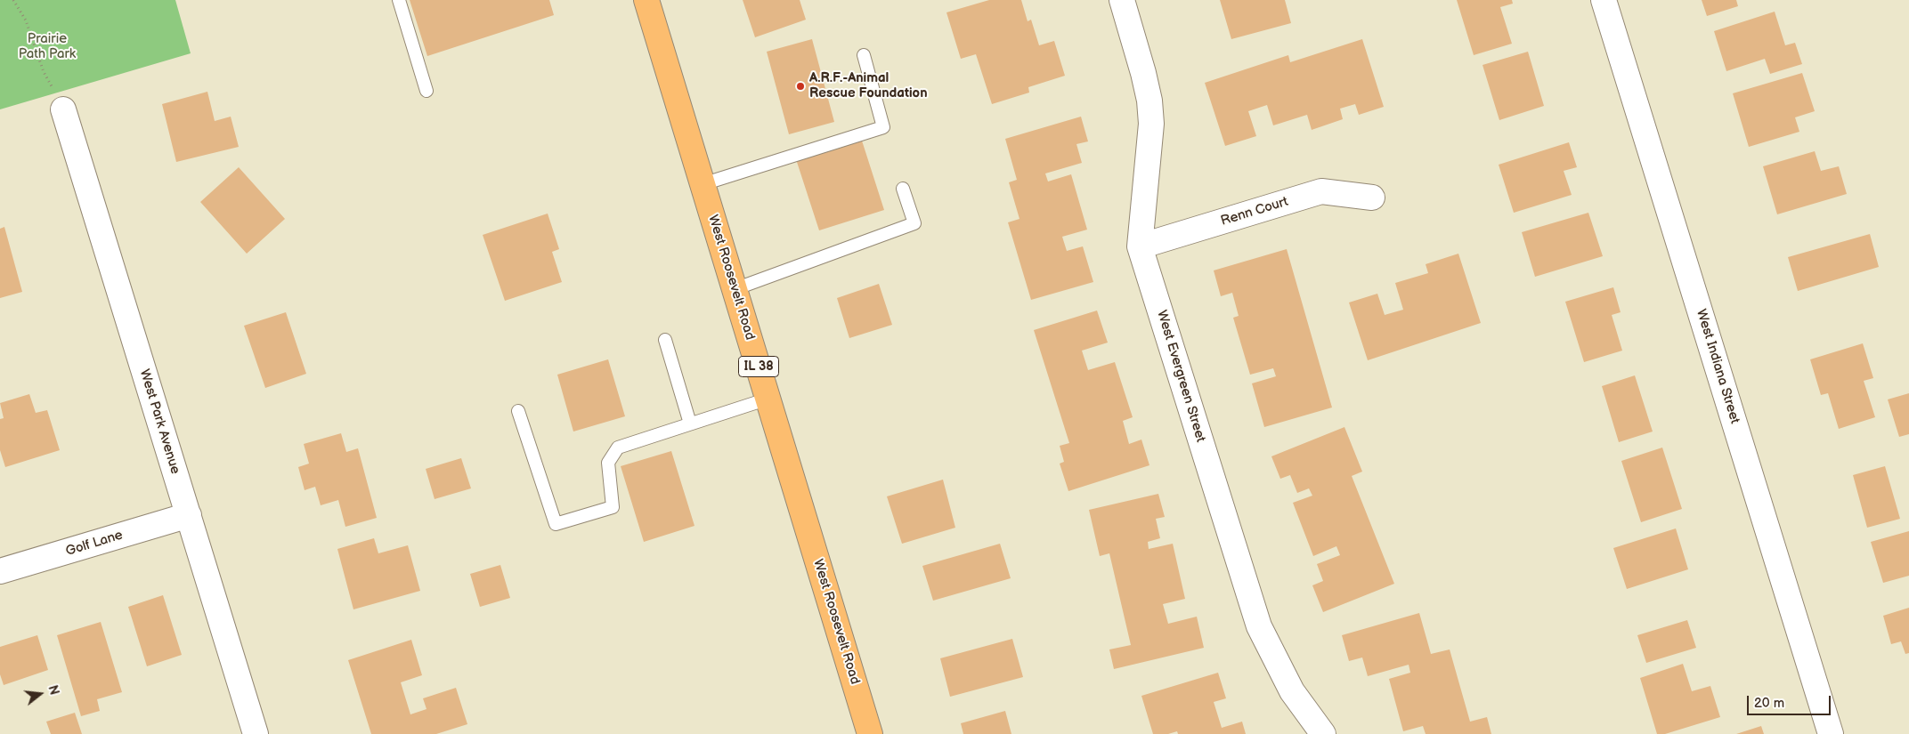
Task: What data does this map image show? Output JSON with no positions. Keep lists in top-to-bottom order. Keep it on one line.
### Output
{"streets":{"main road":["West Roosevelt Road","IL 38"],"street":["Renn Court","West Indiana Street","West Evergreen Street","West Park Avenue","Golf Lane"]},"crossings":[["Renn Court","West Evergreen Street"],["West Park Avenue","Golf Lane"]],"parks":["Prairie Path Park"],"places":["A.R.F.-Animal Rescue Foundation"],"scale_bar":"20 m","north":"right"}
